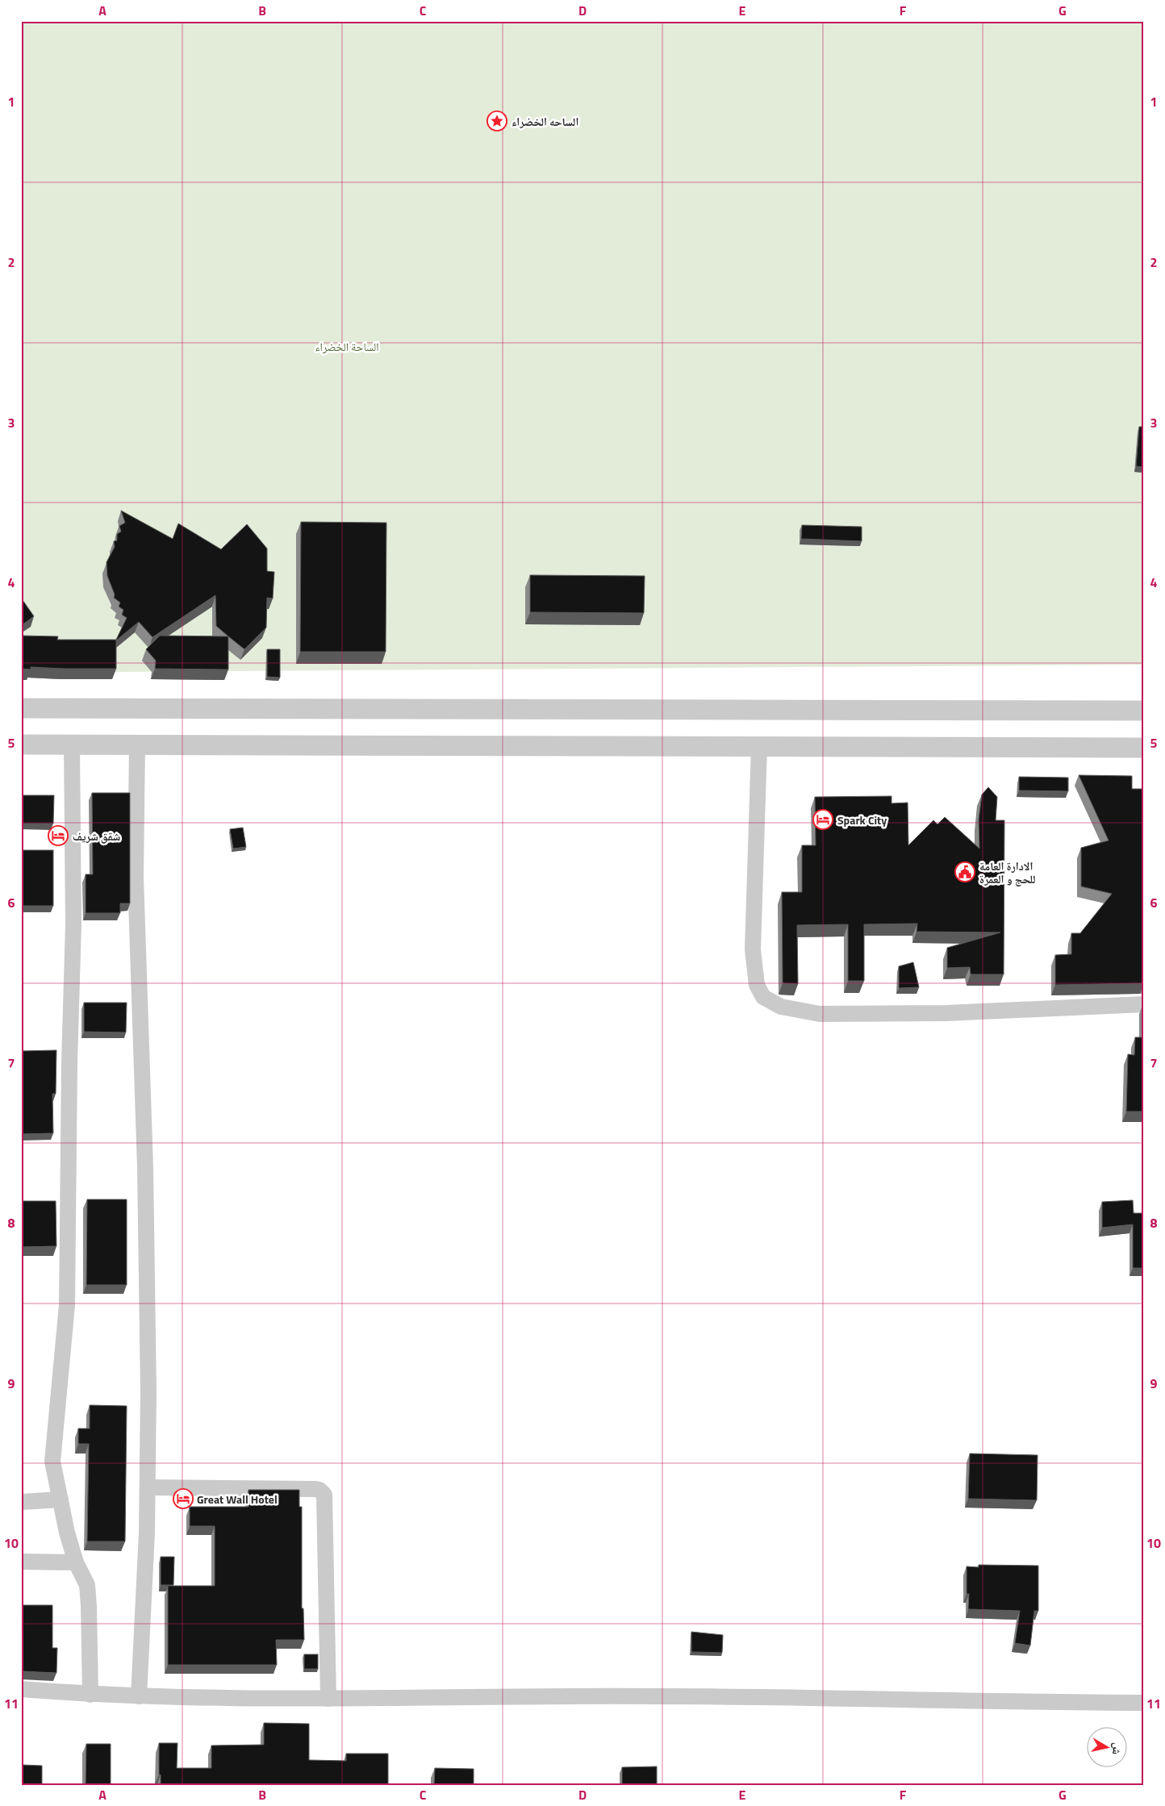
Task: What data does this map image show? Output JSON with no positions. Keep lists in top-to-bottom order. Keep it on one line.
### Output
{"parks":["الساحة الخضراء"],"places":{"place":["الساحه الخضراء"],"hotel":["Spark City","شقق شريف","Great Wall Hotel"],"public building":["الادارة العامة للحج و العمرة"]},"north":"right","grid":{"columns":["A","B","C","D","E","F","G"],"rows":["1","2","3","4","5","6","7","8","9","10","11"]}}
